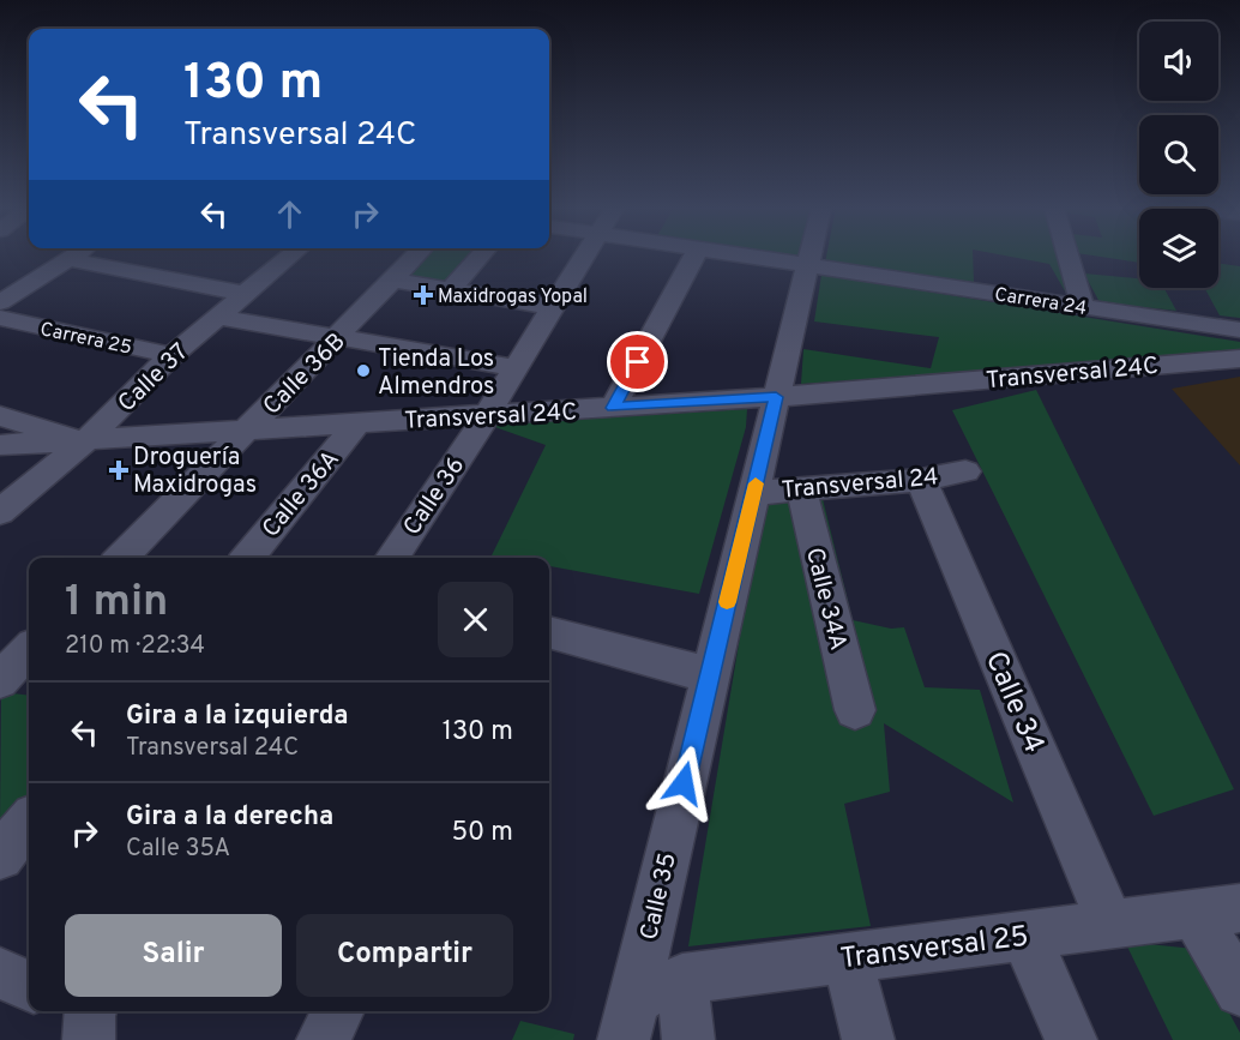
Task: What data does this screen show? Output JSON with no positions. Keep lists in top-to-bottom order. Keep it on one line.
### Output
{"streets":{"street":["Carrera 24","Carrera 25","Transversal 24C","Calle 36B","Calle 37","Transversal 24","Calle 36A","Calle 36","Calle 34A","Calle 34","Calle 35","Transversal 25"]},"crossings":[["Carrera 24","Calle 35"],["Carrera 25","Calle 37"],["Transversal 24C","Calle 36B"],["Transversal 24C","Calle 37"],["Transversal 24C","Calle 36A"],["Transversal 24C","Calle 36"],["Transversal 24C","Calle 35"],["Transversal 24","Calle 34A"],["Transversal 24","Calle 34"],["Transversal 24","Calle 35"],["Calle 34","Transversal 25"],["Calle 35","Transversal 25"]],"places":{"health":["Maxidrogas Yopal","Droguería Maxidrogas"],"other":["Tienda Los Almendros"]},"page":{"turn":["130 m","Transversal 24C"],"heading":["1 min","210 m · 22:34"],"list":[{"name":"Gira a la izquierda","note":"Transversal 24C","value":"130 m"},{"name":"Gira a la derecha","note":"Calle 35A","value":"50 m"}],"buttons":["Salir","Compartir"]}}
